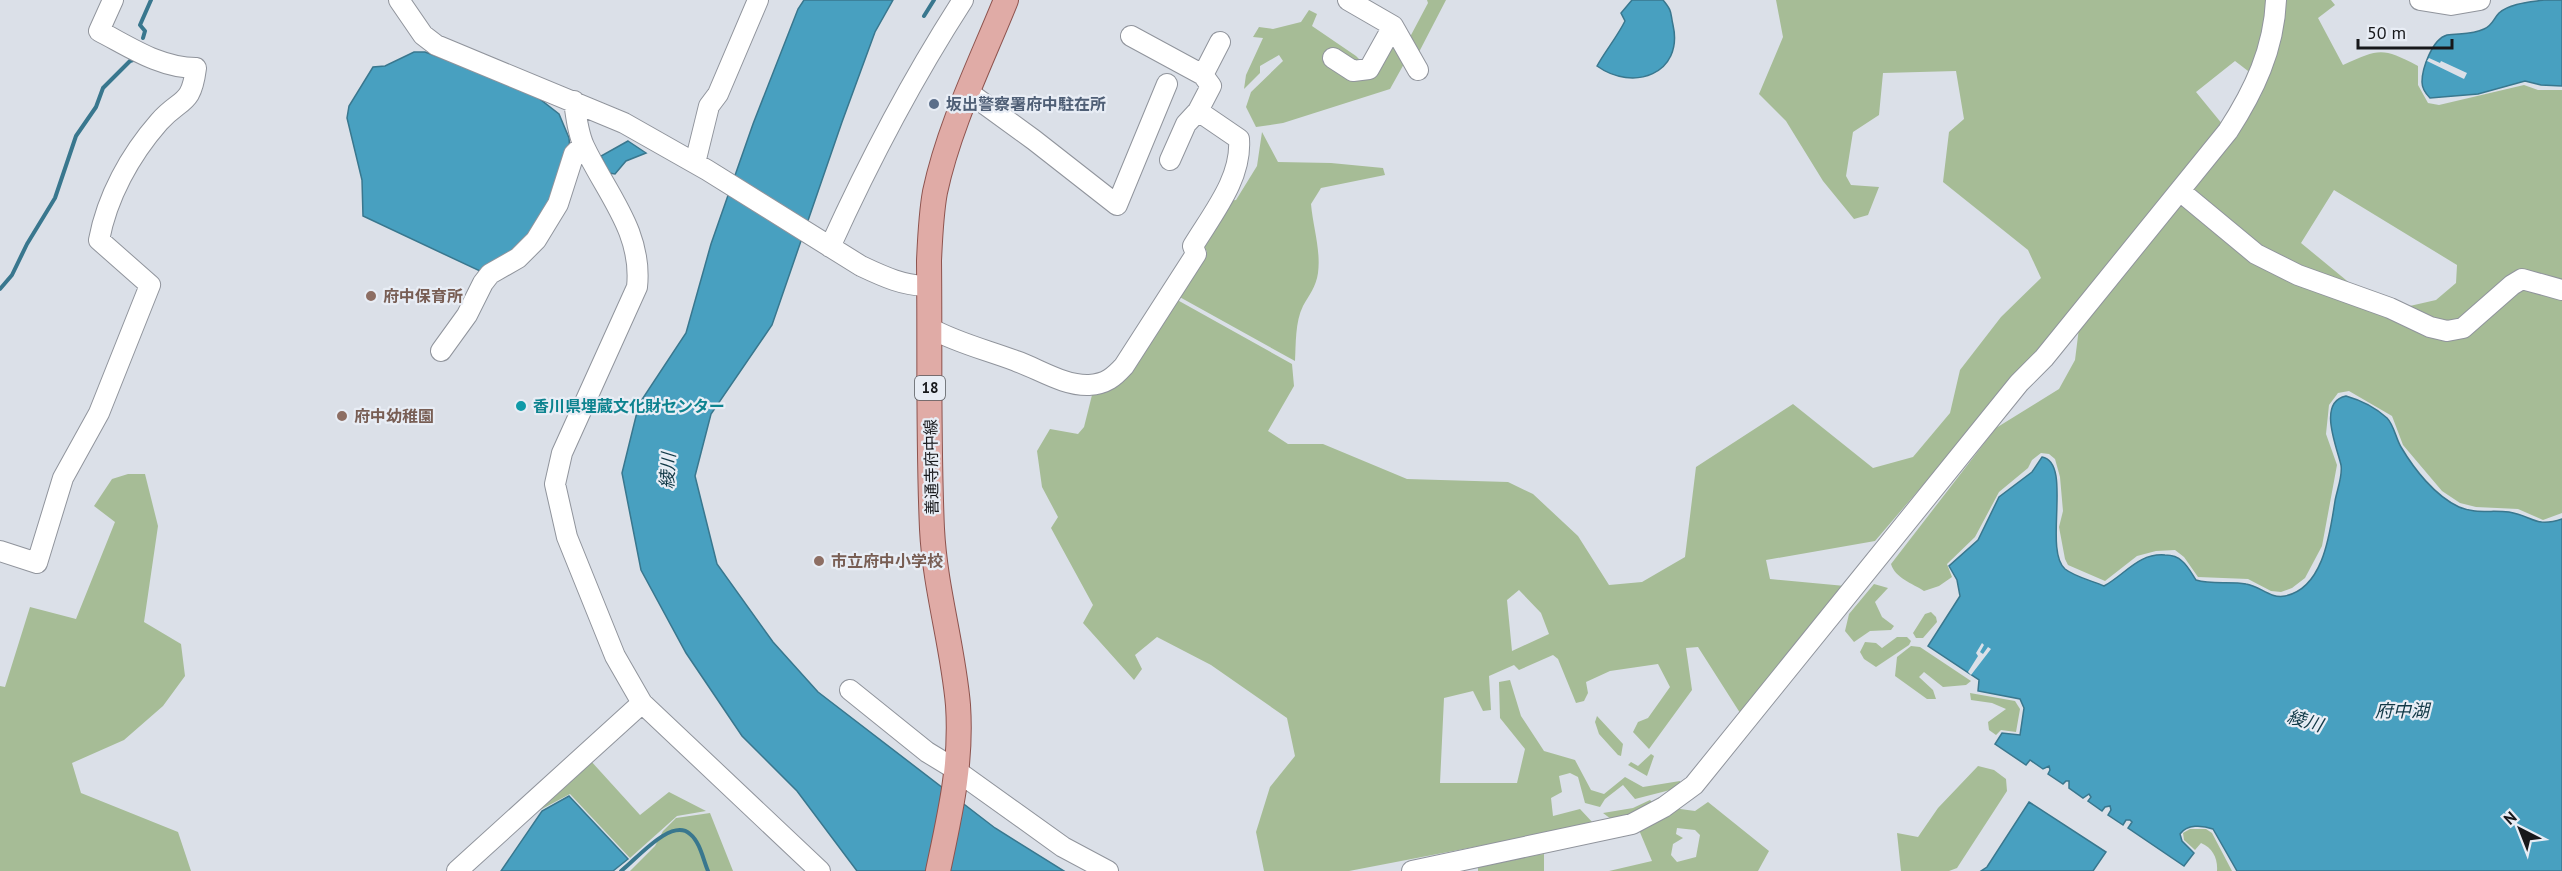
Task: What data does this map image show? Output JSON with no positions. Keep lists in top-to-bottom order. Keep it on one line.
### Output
{"streets":{"main road":["18","善通寺府中線"]},"water":["綾川","府中湖"],"places":["坂出警察署府中駐在所","府中保育所","香川県埋蔵文化財センター","府中幼稚園","市立府中小学校"],"scale_bar":"50 m","north":"top left"}
